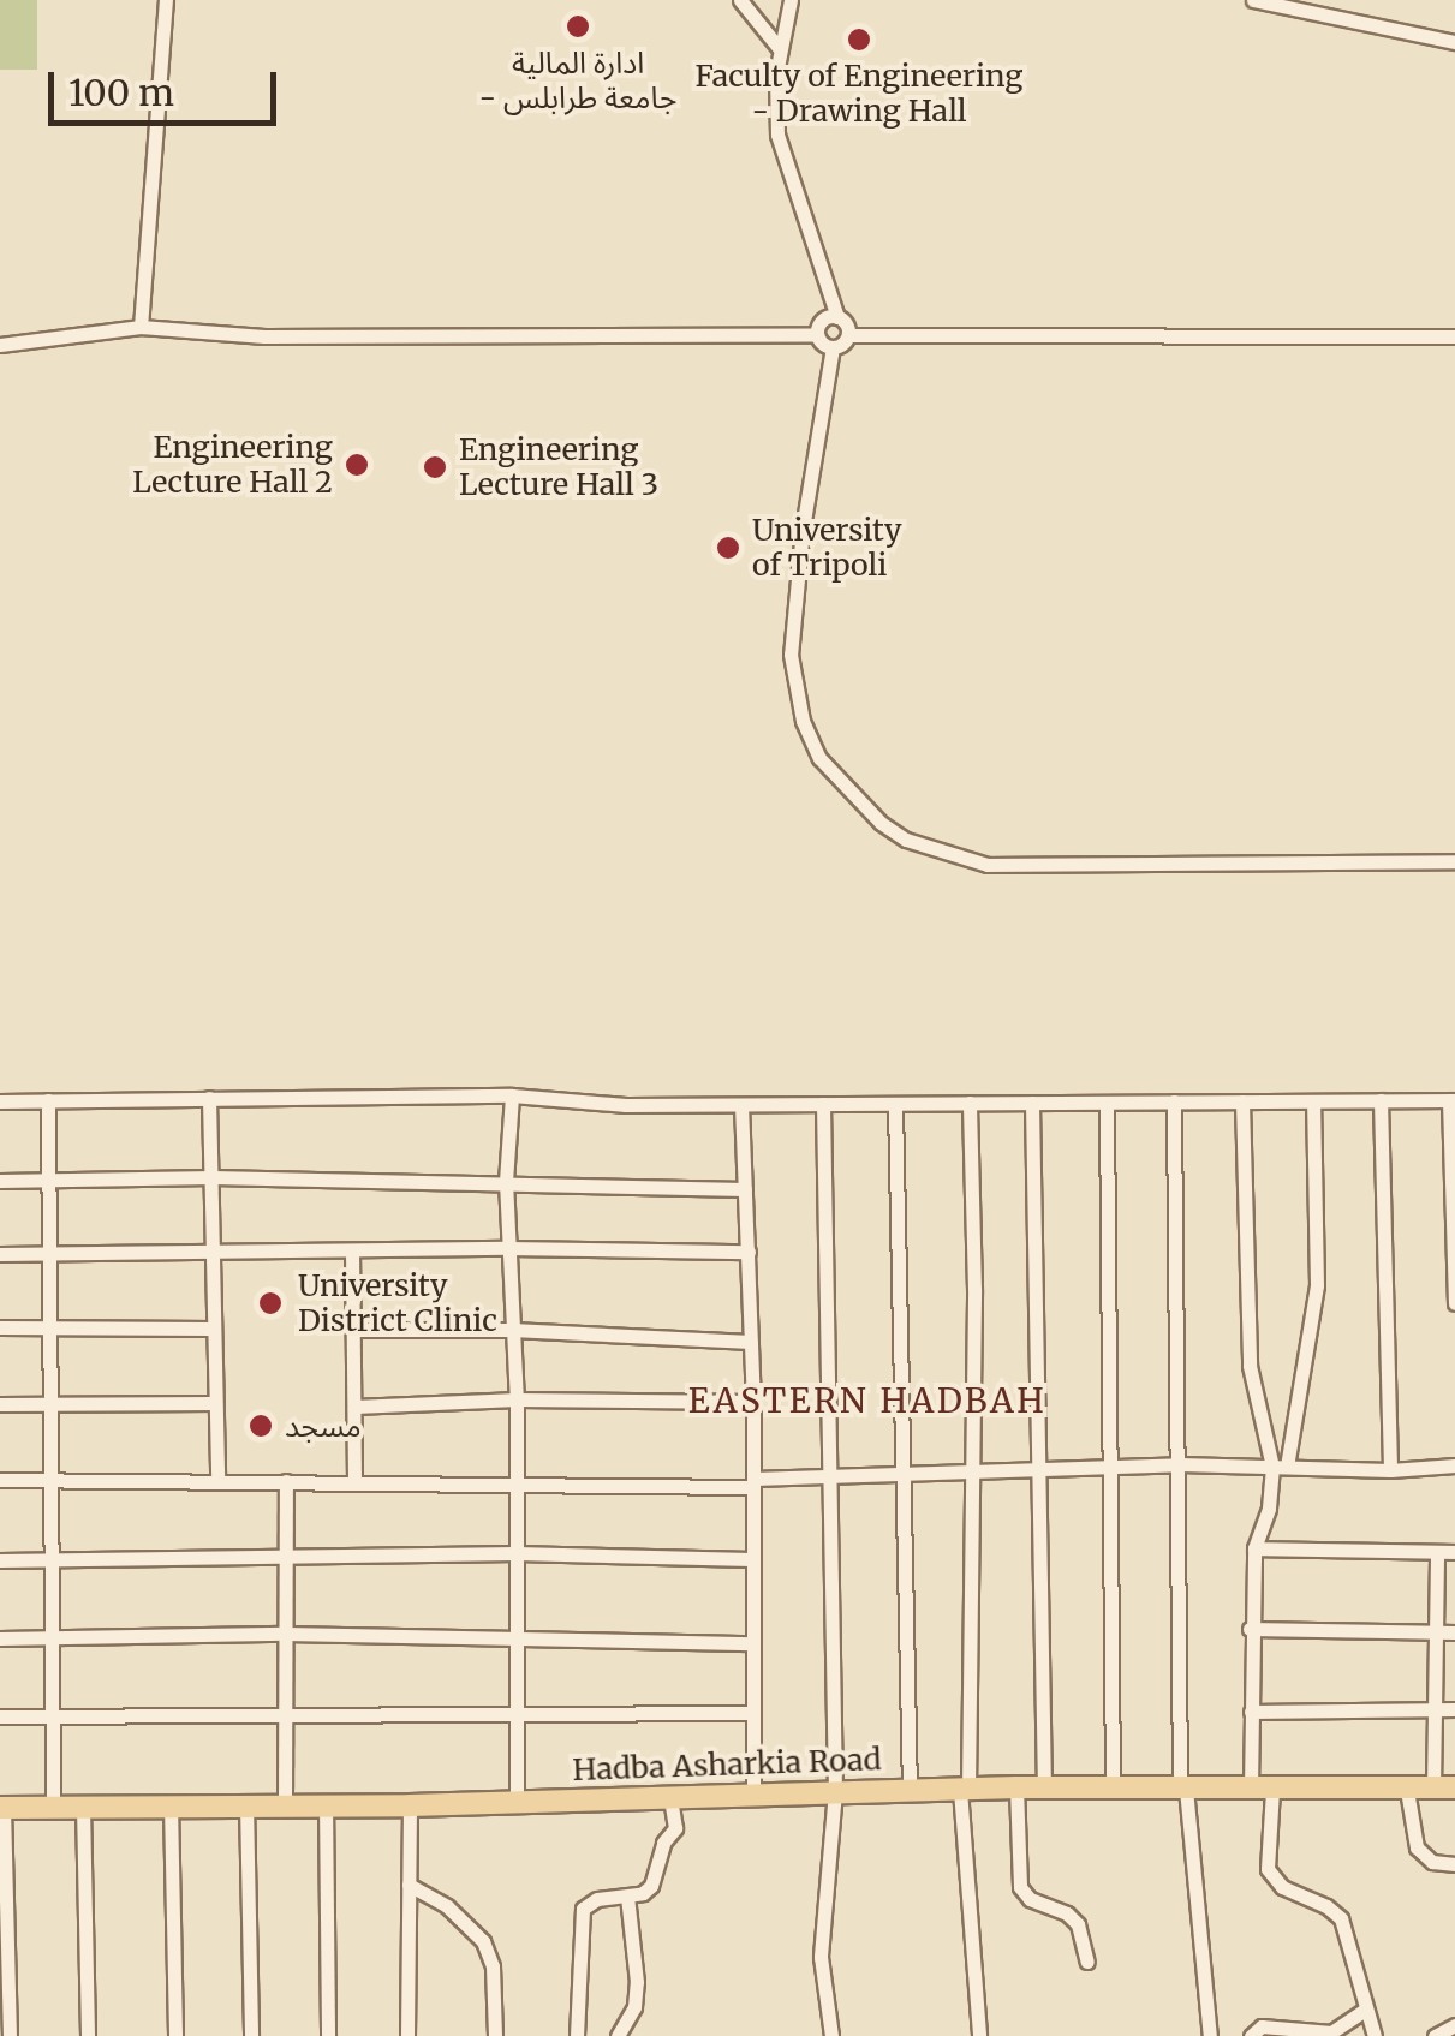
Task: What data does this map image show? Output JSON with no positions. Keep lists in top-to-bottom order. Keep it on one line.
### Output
{"streets":{"main road":["Hadba Asharkia Road"]},"districts":["EASTERN HADBAH"],"places":["ادارة المالية - جامعة طرابلس","Faculty of Engineering - Drawing Hall","Engineering Lecture Hall 2","Engineering Lecture Hall 3","University of Tripoli","University District Clinic","مسجد"],"scale_bar":"100 m"}
